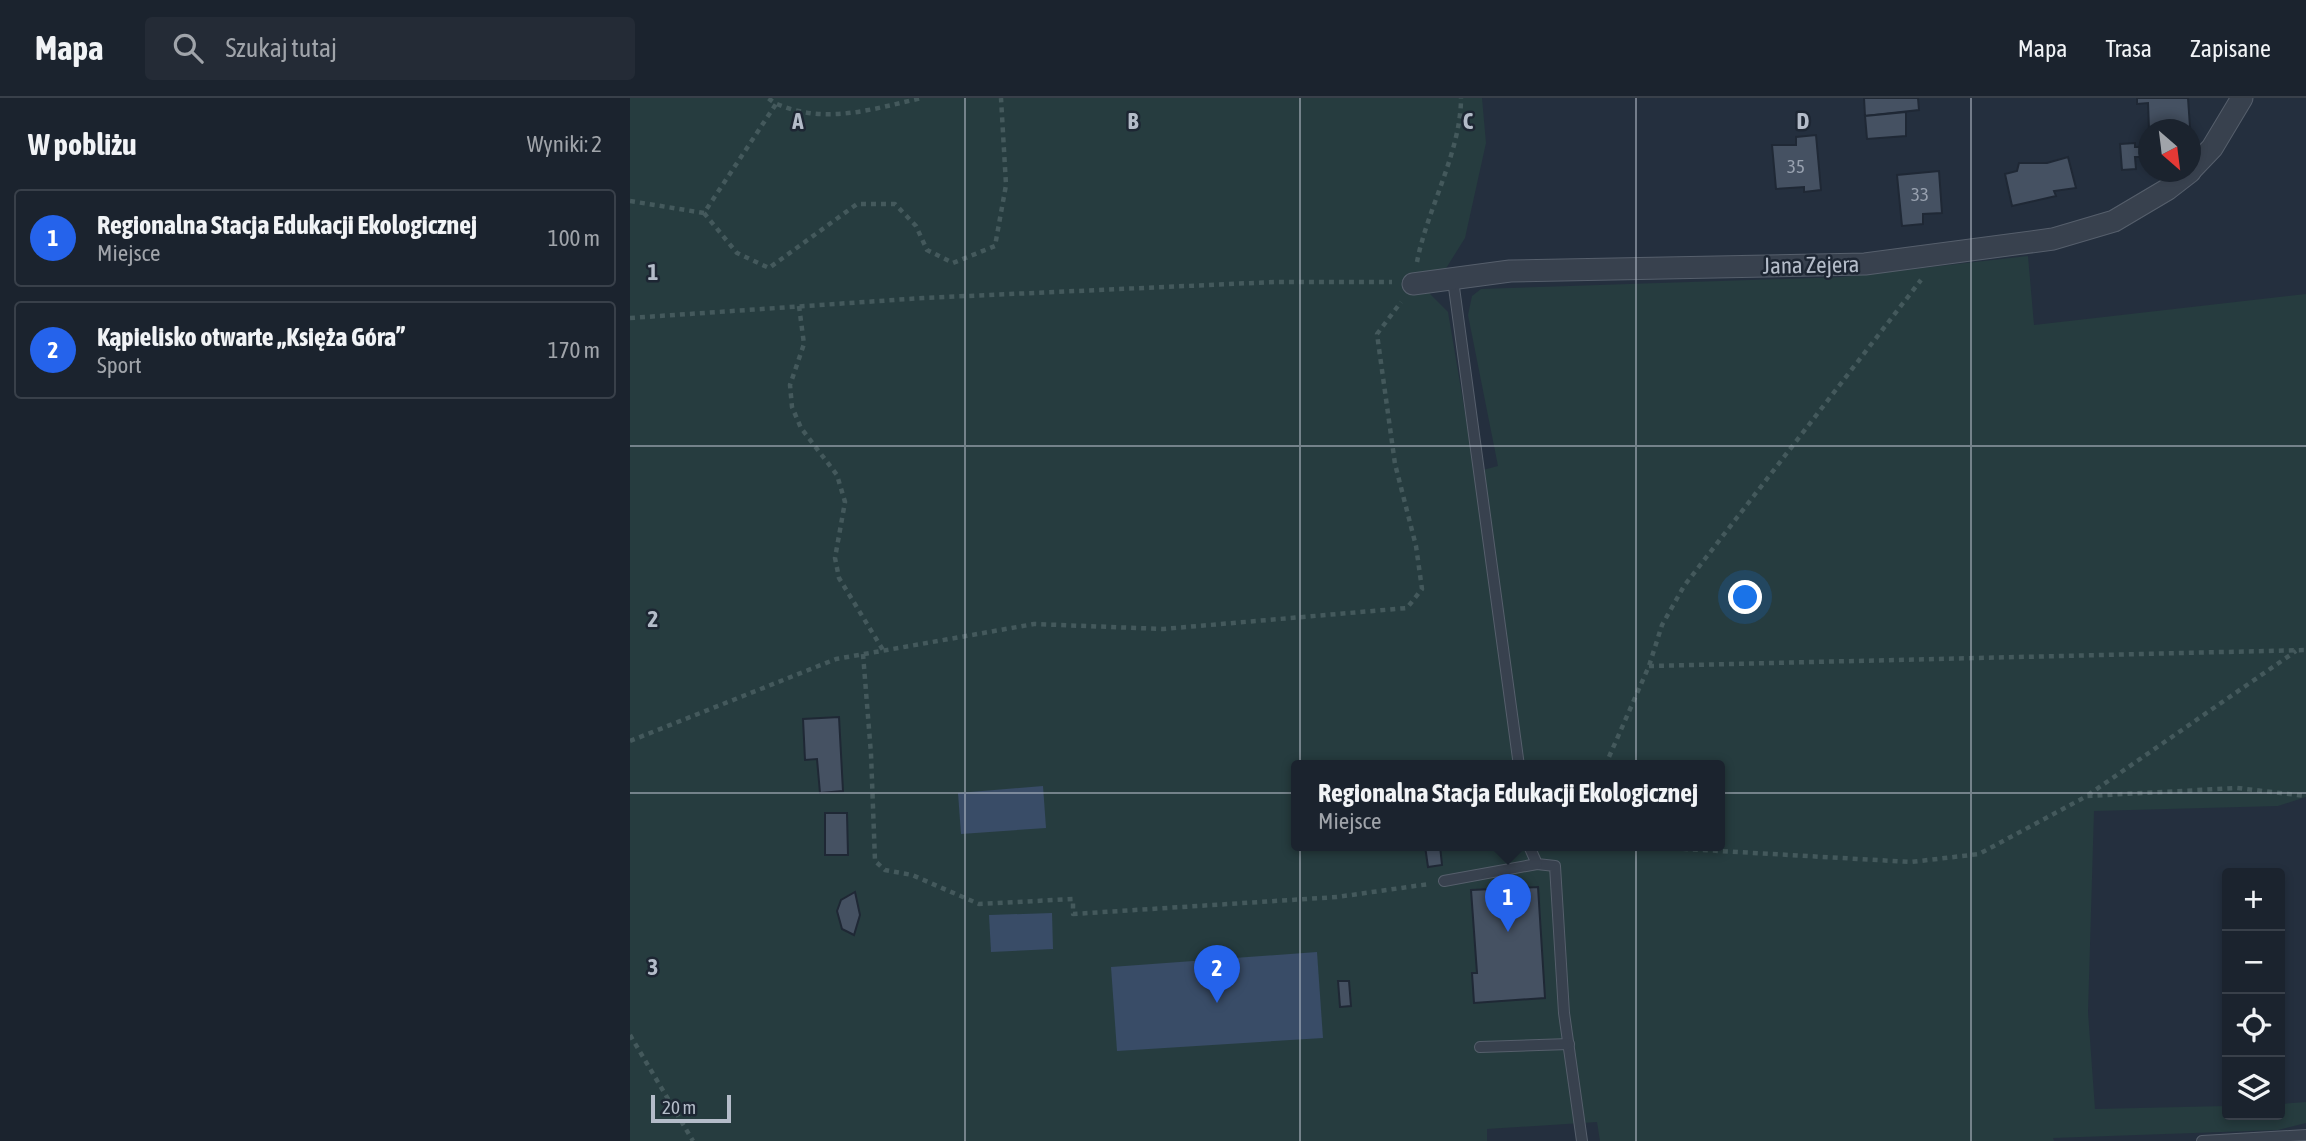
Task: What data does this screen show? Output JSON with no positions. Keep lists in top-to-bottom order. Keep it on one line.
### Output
{"streets":{"street":["Jana Zejera"]},"house_numbers":["35","33"],"scale_bar":"20 m","north":"bottom right","page":{"header":"Mapa","search":"Szukaj tutaj","nav":["Mapa","Trasa","Zapisane"],"heading":["W pobliżu","Wyniki: 2"],"list":[{"mark":"1","name":"Regionalna Stacja Edukacji Ekologicznej","note":"Miejsce","value":"100 m"},{"mark":"2","name":"Kąpielisko otwarte „Księża Góra”","note":"Sport","value":"170 m"}],"popup":["Regionalna Stacja Edukacji Ekologicznej","Miejsce"],"map_buttons":["+","−"],"pins":["1","2"],"scale":"20 m"},"grid":{"columns":["A","B","C","D"],"rows":["1","2","3"]}}
